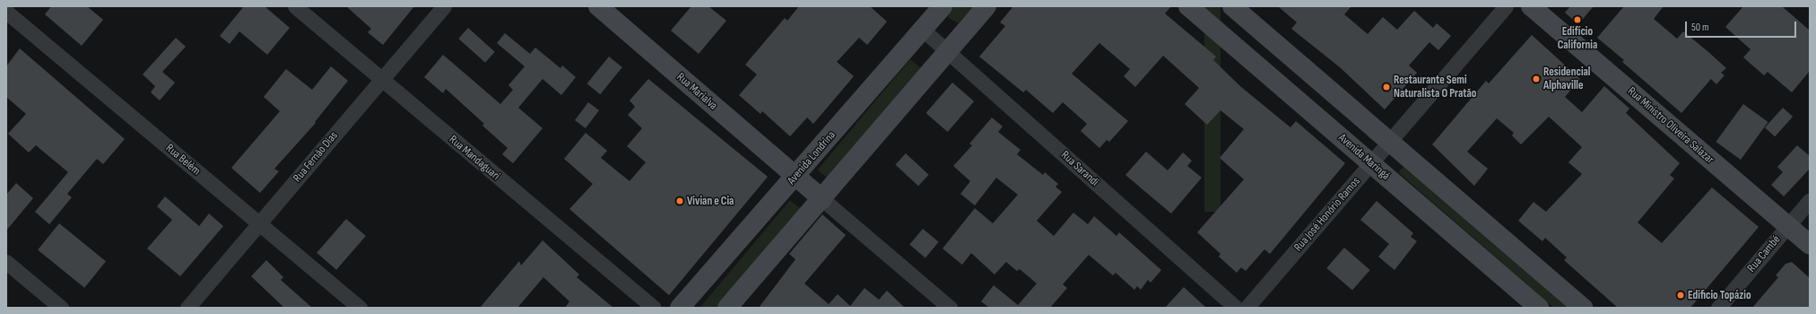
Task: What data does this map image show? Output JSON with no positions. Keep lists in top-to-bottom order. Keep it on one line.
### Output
{"streets":{"street":["Rua Marialva","Rua Ministro Oliveira Salazar","Rua Fernão Dias","Avenida Maringá","Rua Mandaguari","Avenida Londrina","Rua Belém","Rua Sarandi","Rua José Honório Ramos","Rua Cambé"]},"crossings":[["Rua Marialva","Avenida Londrina"],["Rua Ministro Oliveira Salazar","Rua Cambé"],["Rua Fernão Dias","Rua Mandaguari"],["Rua Fernão Dias","Rua Belém"],["Avenida Maringá","Rua José Honório Ramos"],["Avenida Londrina","Rua Sarandi"]],"places":["Edifício California","Residencial Alphaville","Restaurante Semi Naturalista O Pratão","Vivian e Cia","Edificio Topázio"],"scale_bar":"50 m"}
